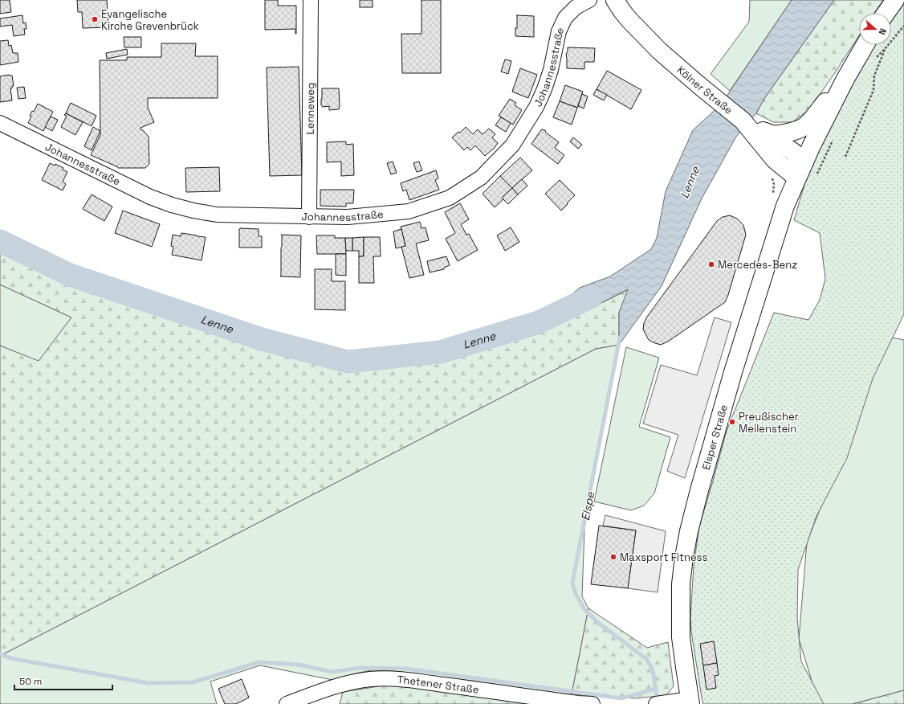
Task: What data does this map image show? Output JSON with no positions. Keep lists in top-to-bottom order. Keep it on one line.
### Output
{"streets":{"main road":["Kölner Straße","Elsper Straße"],"street":["Johannesstraße","Lenneweg","Thetener Straße"]},"crossings":[["Johannesstraße","Lenneweg"],["Kölner Straße","Elsper Straße"]],"water":["Lenne","Elspe"],"places":["Evangelische Kirche Grevenbrück","Mercedes-Benz","Preußischer Meilenstein","Maxsport Fitness"],"scale_bar":"50 m","north":"right"}
